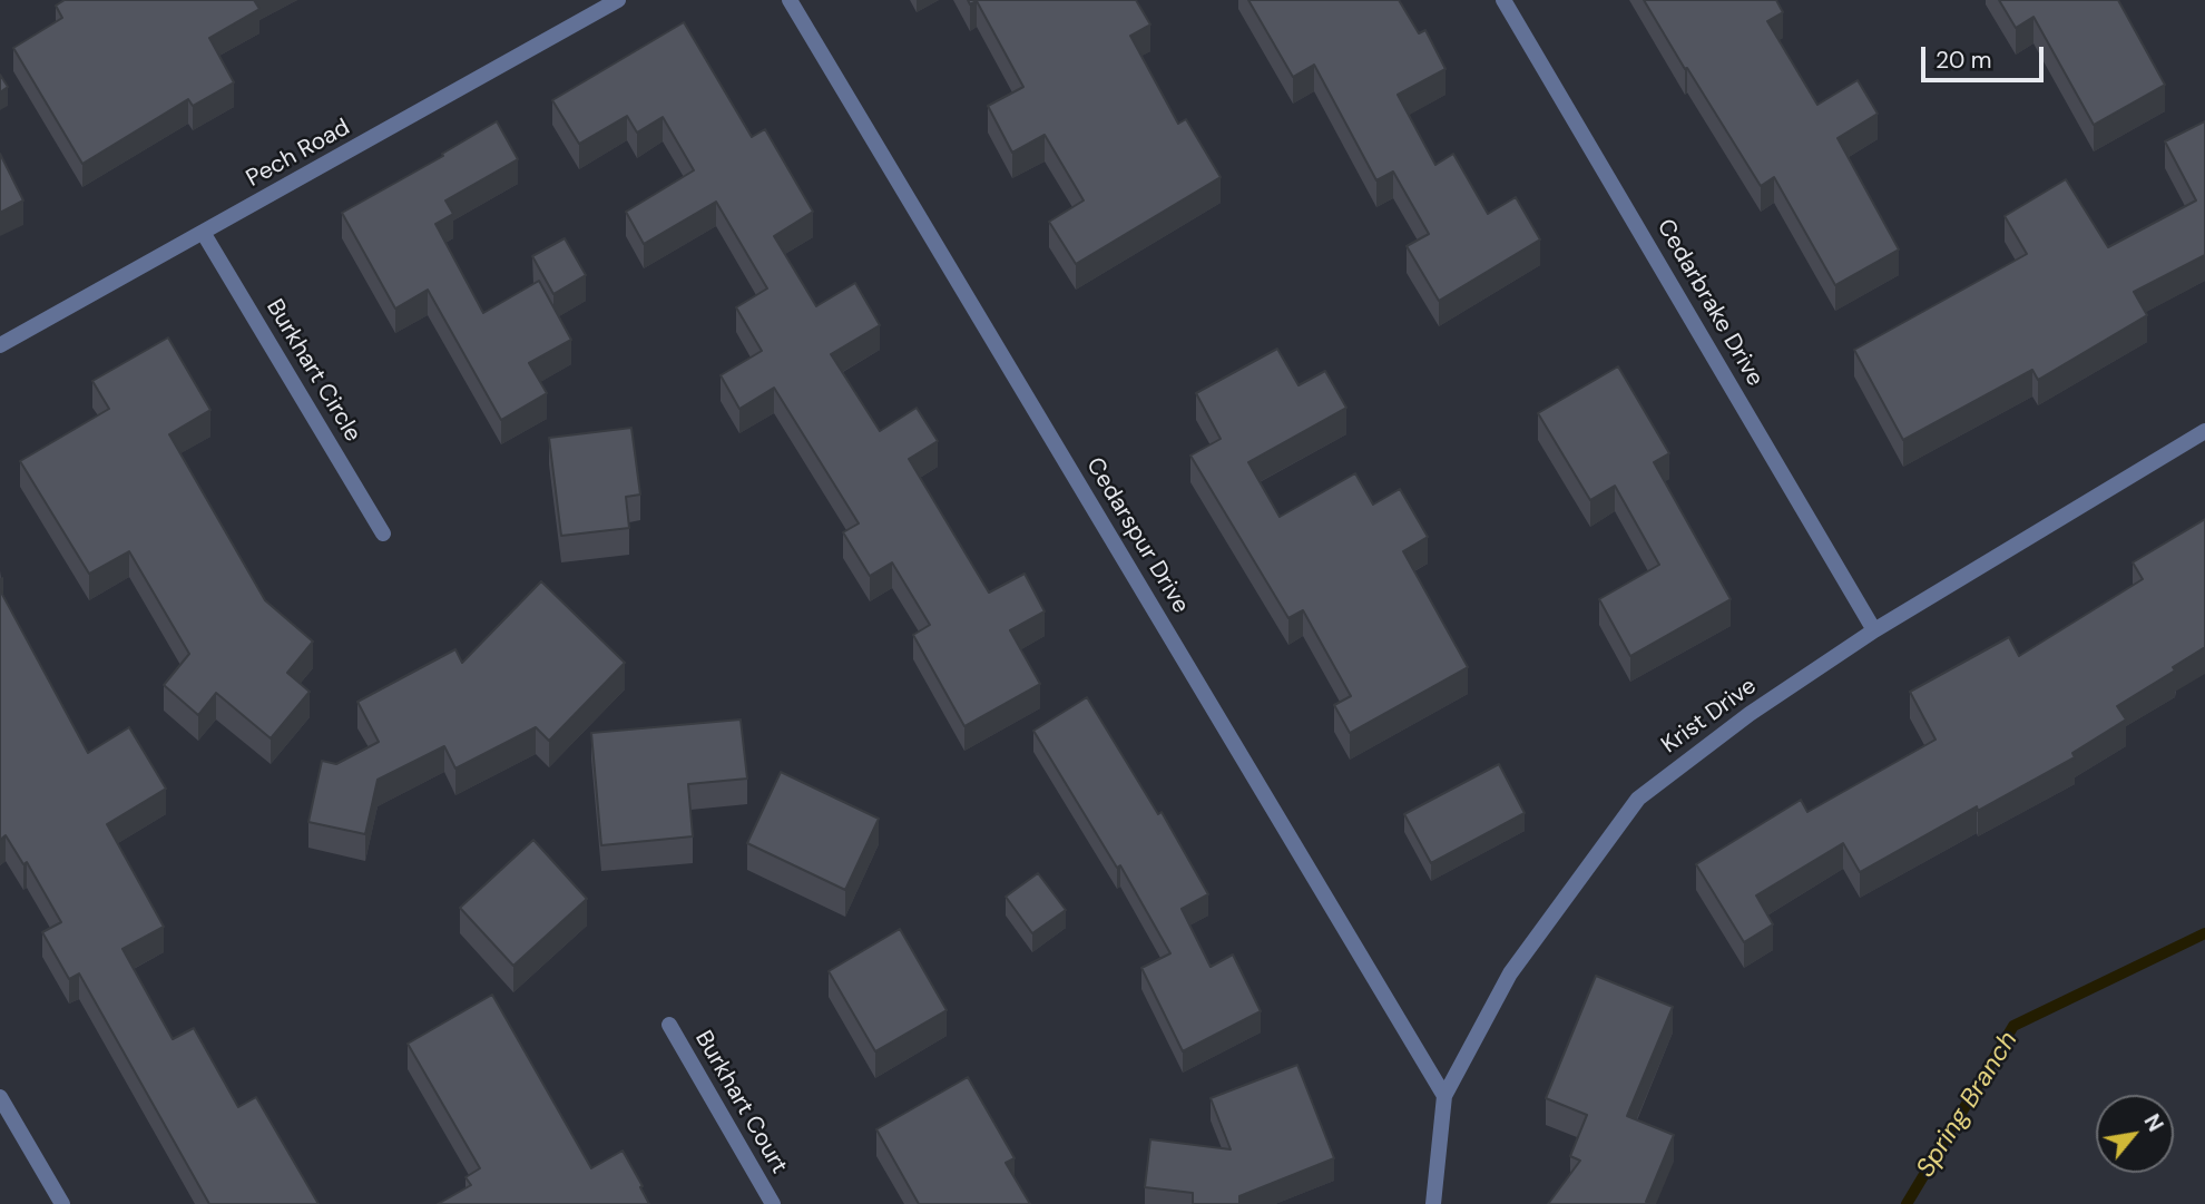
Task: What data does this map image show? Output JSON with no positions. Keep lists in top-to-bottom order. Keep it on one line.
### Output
{"streets":{"street":["Pech Road","Cedarbrake Drive","Burkhart Circle","Cedarspur Drive","Krist Drive","Burkhart Court"]},"crossings":[["Pech Road","Burkhart Circle"],["Cedarbrake Drive","Krist Drive"],["Cedarspur Drive","Krist Drive"]],"water":["Spring Branch"],"scale_bar":"20 m","north":"top right"}
